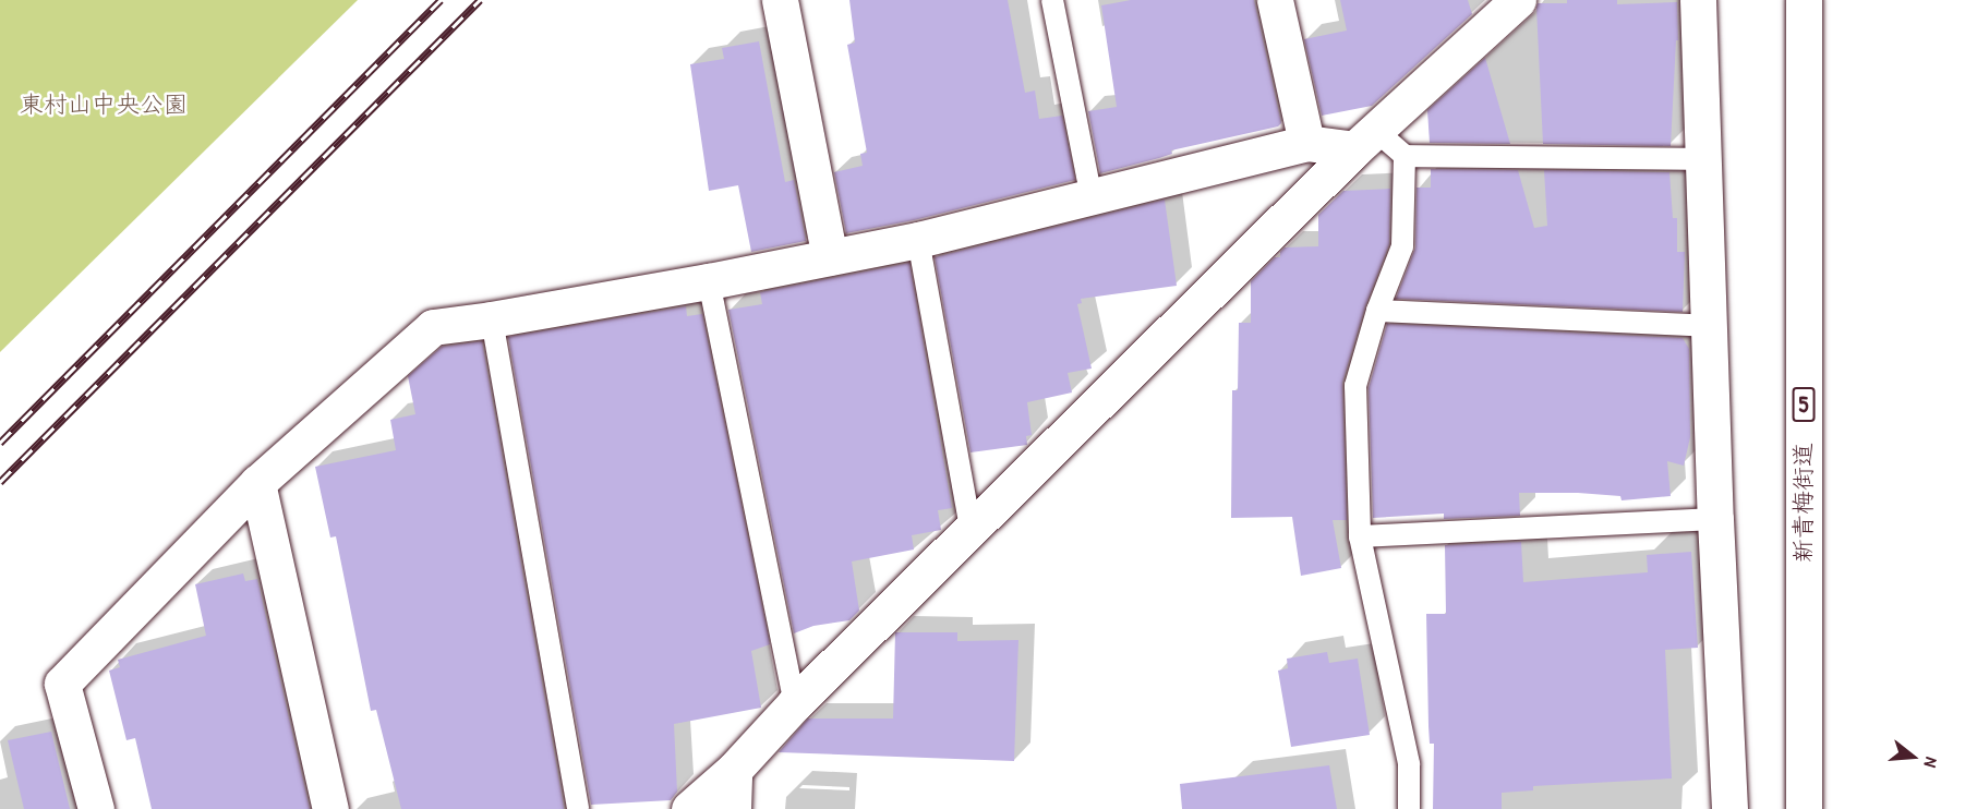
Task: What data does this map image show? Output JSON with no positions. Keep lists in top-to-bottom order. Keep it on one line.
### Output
{"streets":{"street":["5","新青梅街道"]},"parks":["東村山中央公園"],"north":"right"}
